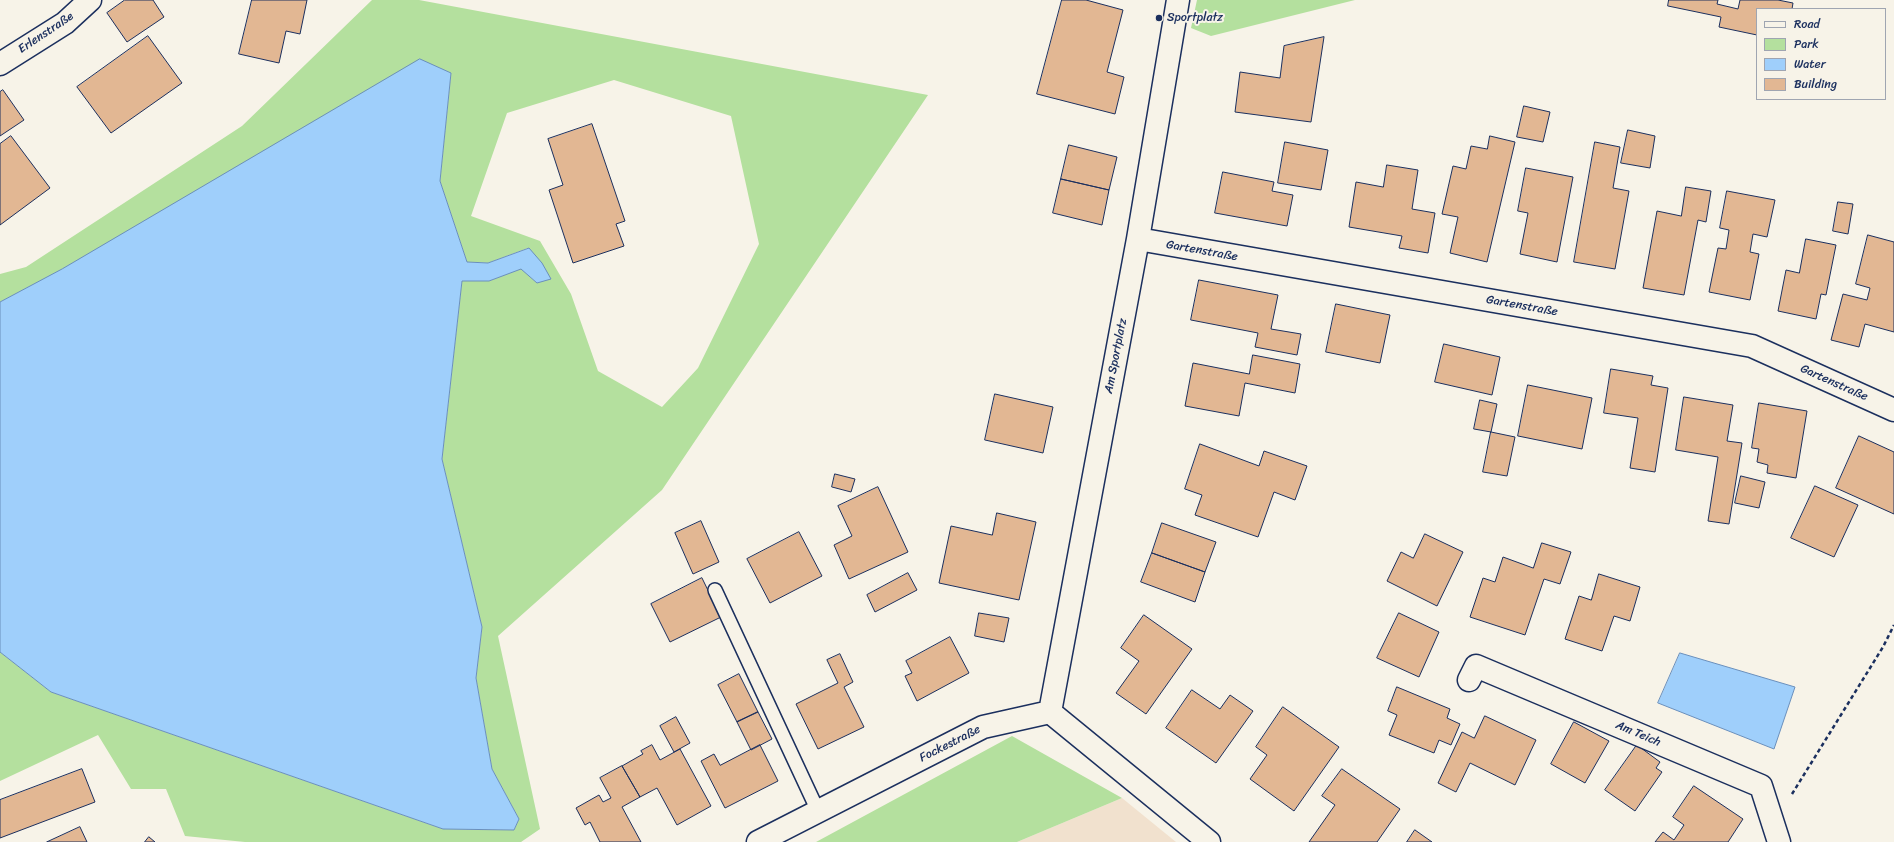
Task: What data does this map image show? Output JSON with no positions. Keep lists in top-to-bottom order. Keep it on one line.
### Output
{"streets":{"street":["Erlenstraße","Gartenstraße","Am Sportplatz","Am Teich","Fockestraße"]},"crossings":[["Gartenstraße","Am Sportplatz"],["Am Sportplatz","Fockestraße"]],"places":["Sportplatz"],"legend":["Road","Park","Water","Building"]}
